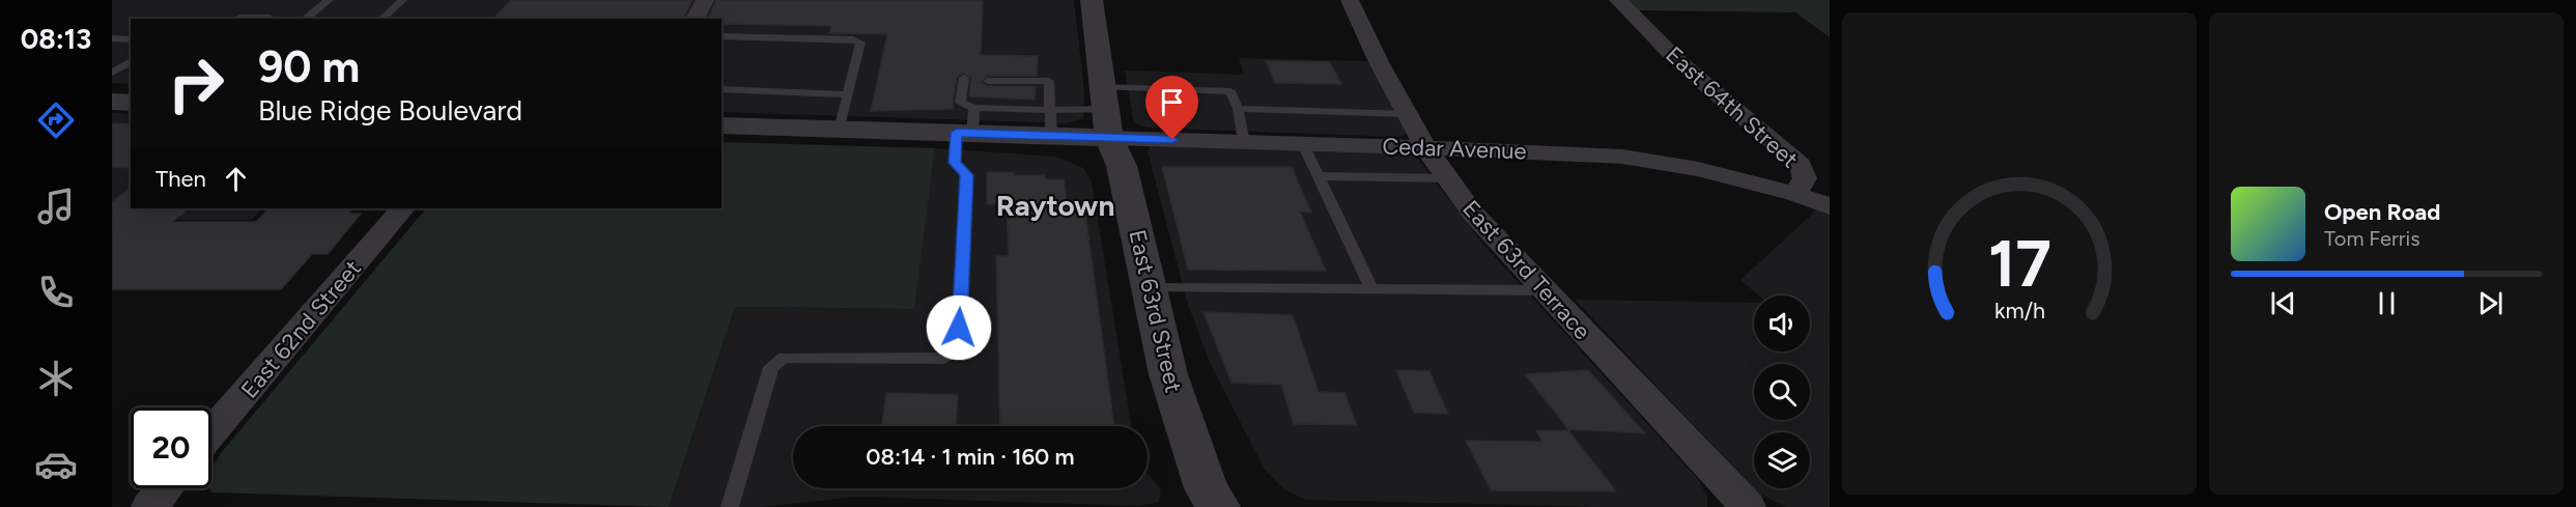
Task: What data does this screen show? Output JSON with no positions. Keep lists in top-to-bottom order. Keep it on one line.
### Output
{"streets":{"street":["East 64th Street","Cedar Avenue","East 63rd Terrace","East 63rd Street","East 62nd Street"]},"crossings":[["East 64th Street","Cedar Avenue"],["Cedar Avenue","East 63rd Terrace"],["Cedar Avenue","East 63rd Street"]],"districts":["Raytown"],"page":{"tabs":"08:13","turn":["90 m","Blue Ridge Boulevard"],"then":"Then","song":["Open Road","Tom Ferris"],"limit":"20","trip":"08:14 · 1 min · 160 m","gauge":["17","km/h"]}}
